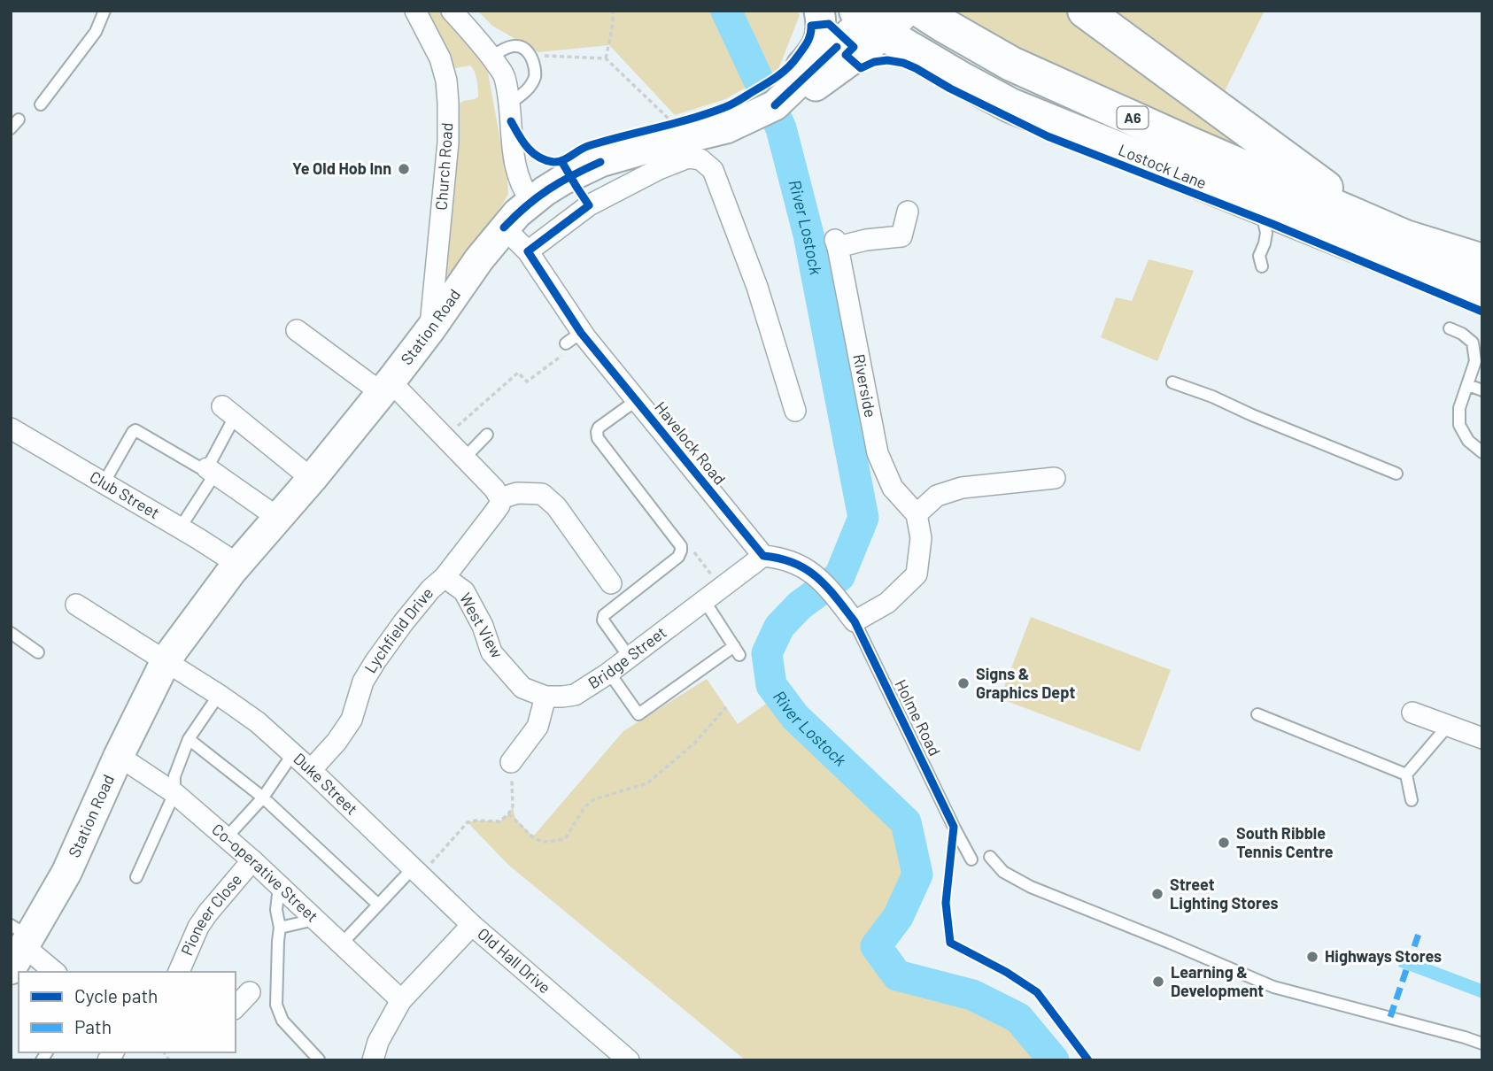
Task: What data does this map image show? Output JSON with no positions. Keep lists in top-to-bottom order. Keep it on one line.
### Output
{"streets":{"highway":["A6","Lostock Lane"],"main road":["Station Road"],"street":["Church Road","Riverside","Havelock Road","Club Street","West View","Lychfield Drive","Bridge Street","Duke Street","Co-operative Street","Pioneer Close","Old Hall Drive"],"lane":["Holme Road"]},"crossings":[["Church Road","Station Road"],["Lostock Lane","Station Road"],["Station Road","Havelock Road"],["Station Road","Club Street"],["Station Road","Duke Street"],["Station Road","Co-operative Street"],["Havelock Road","Bridge Street"],["West View","Lychfield Drive"],["West View","Bridge Street"],["Lychfield Drive","Duke Street"],["Duke Street","Old Hall Drive"],["Co-operative Street","Pioneer Close"],["Co-operative Street","Old Hall Drive"]],"water":["River Lostock"],"places":["Ye Old Hob Inn","Signs & Graphics Dept","South Ribble Tennis Centre","Street Lighting Stores","Highways Stores","Learning & Development"],"legend":["Cycle path","Path"]}
